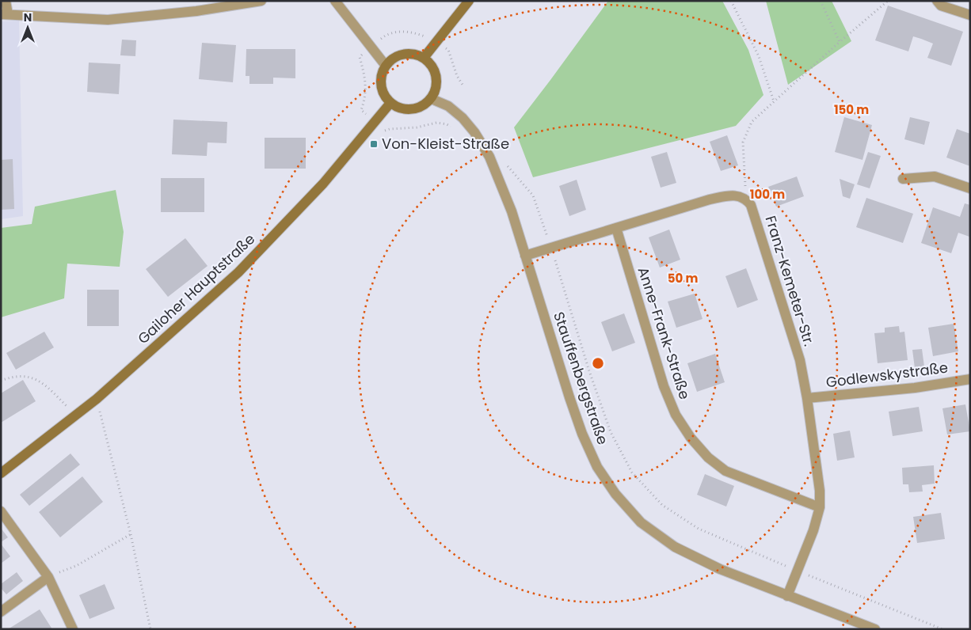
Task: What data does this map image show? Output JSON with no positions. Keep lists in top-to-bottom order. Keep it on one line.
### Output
{"streets":{"street":["Franz-Kemeter-Str.","Gailoher Hauptstraße","Anne-Frank-Straße","Godlewskystraße","Stauffenbergstraße"]},"crossings":[["Franz-Kemeter-Str.","Anne-Frank-Straße"],["Franz-Kemeter-Str.","Godlewskystraße"],["Franz-Kemeter-Str.","Stauffenbergstraße"],["Gailoher Hauptstraße","Stauffenbergstraße"]],"places":{"transit":["Von-Kleist-Straße"]},"north":"top","rings":["150 m","100 m","50 m"]}
